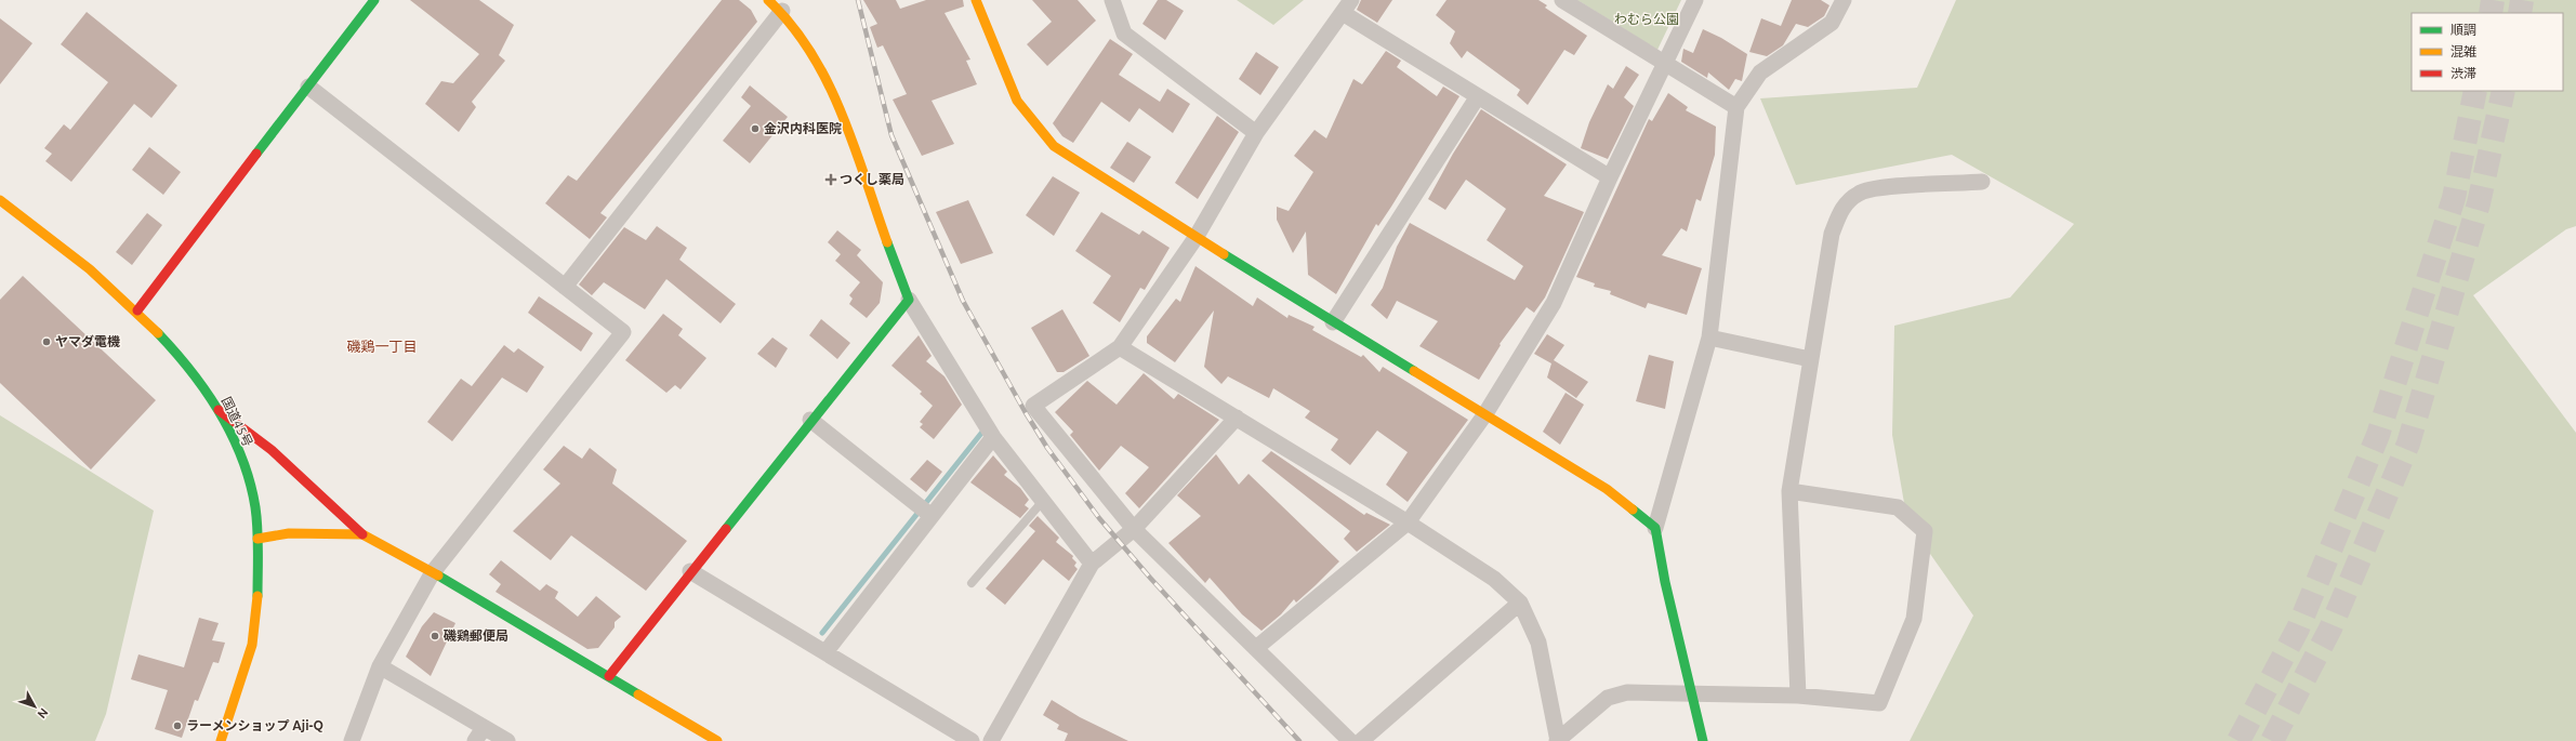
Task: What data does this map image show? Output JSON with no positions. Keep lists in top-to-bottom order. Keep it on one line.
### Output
{"streets":{"main road":["国道45号"]},"districts":["磯鶏一丁目"],"parks":["わむら公園"],"places":{"other":["金沢内科医院","ヤマダ電機","磯鶏郵便局","ラーメンショップ Aji-Q"],"health":["つくし薬局"]},"legend":["順調","混雑","渋滞"],"north":"bottom right"}
